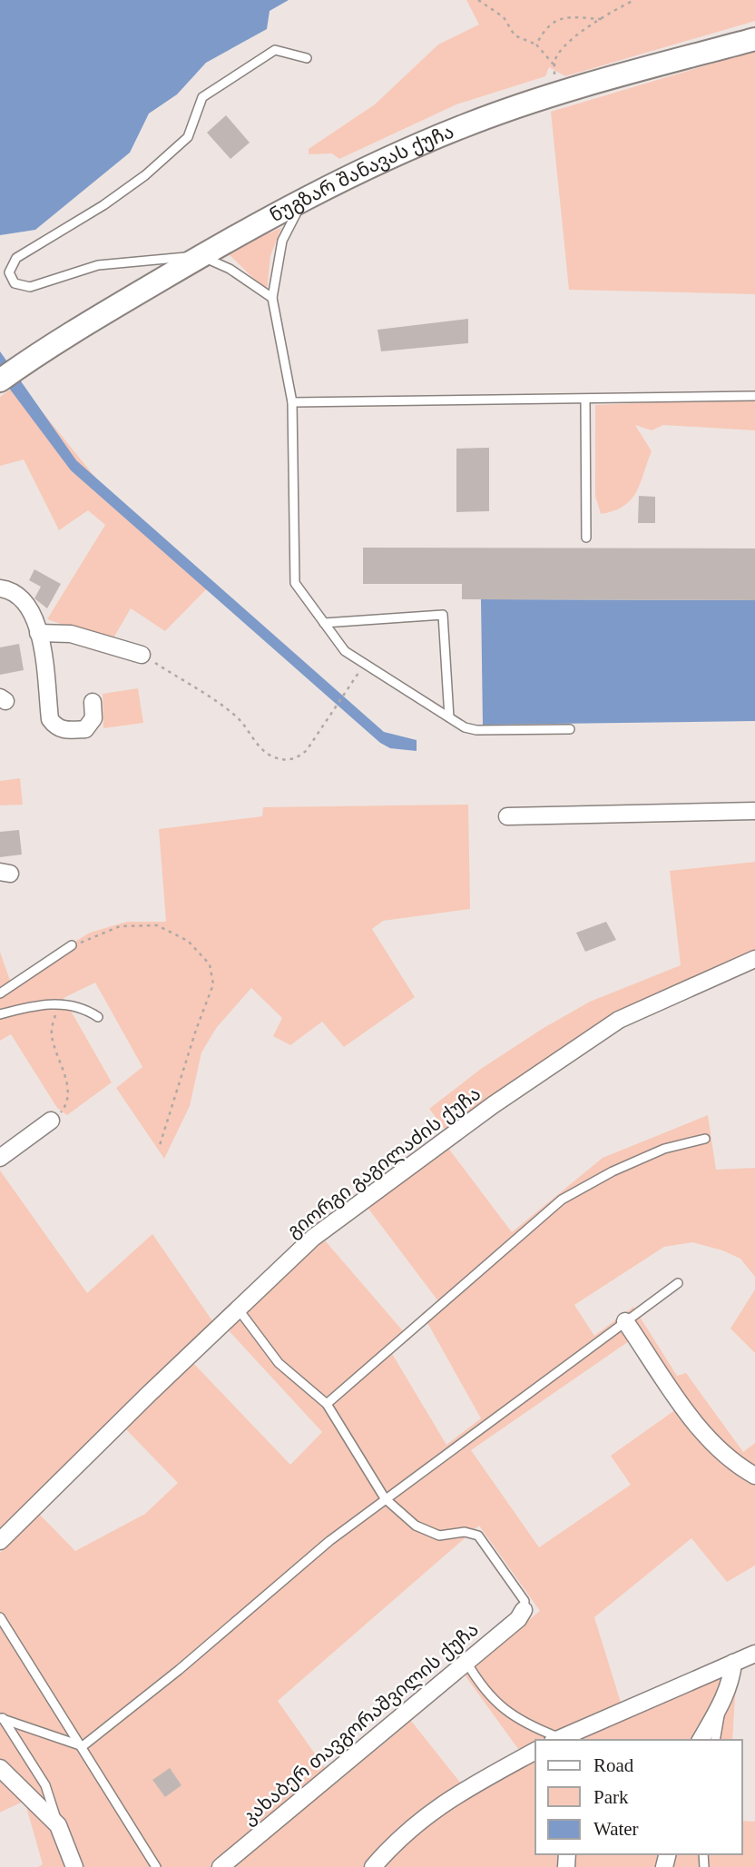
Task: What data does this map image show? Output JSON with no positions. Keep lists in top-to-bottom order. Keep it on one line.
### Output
{"streets":{"main road":["ნუგზარ შანავას ქუჩა"],"street":["გიორგი გაგილაძის ქუჩა","კახაბერ თავგორაშვილის ქუჩა"]},"legend":["Road","Park","Water"]}
